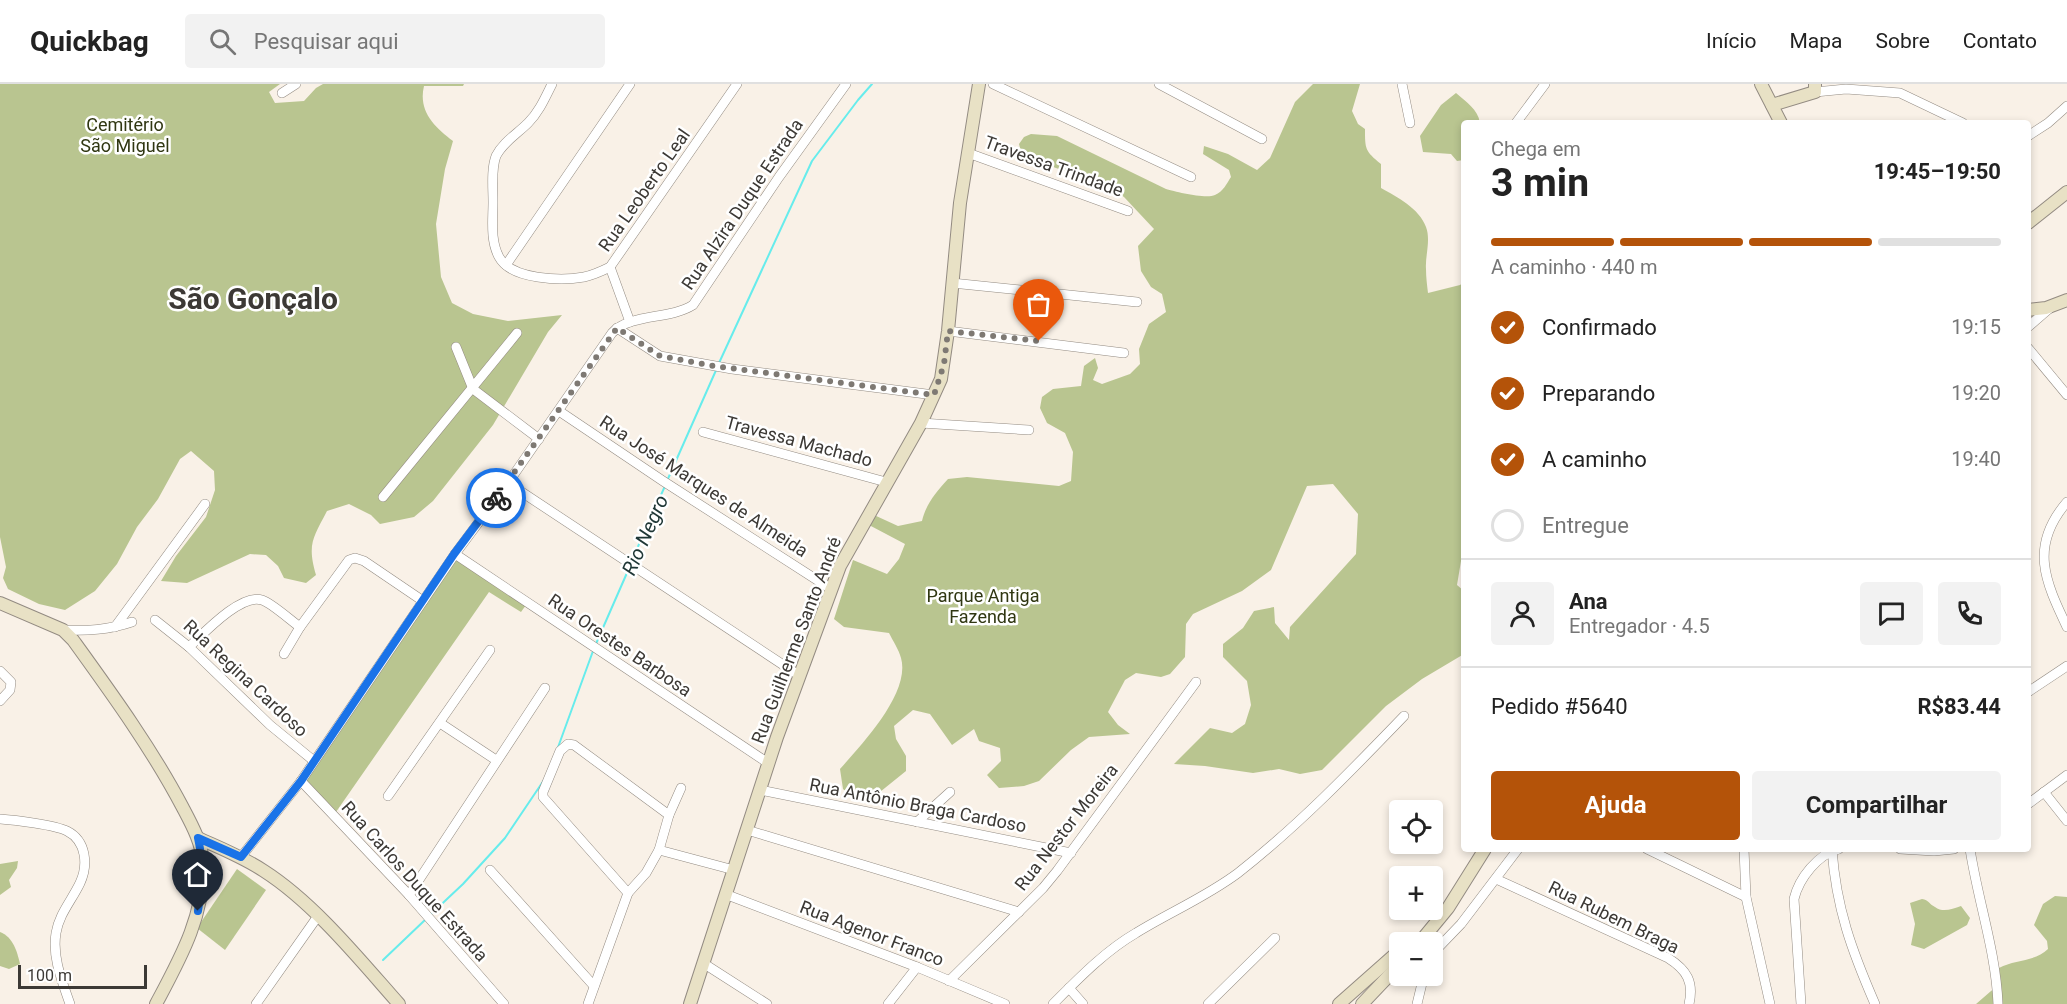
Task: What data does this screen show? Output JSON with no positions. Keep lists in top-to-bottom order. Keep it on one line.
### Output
{"streets":{"street":["Travessa Trindade","Rua Leoberto Leal","Rua Alzira Duque Estrada","Travessa Machado","Rua José Marques de Almeida","Rua Guilherme Santo André","Rua Orestes Barbosa","Rua Regina Cardoso","Rua Antônio Braga Cardoso","Rua Nestor Moreira","Rua Carlos Duque Estrada","Rua Rubem Braga","Rua Agenor Franco"]},"crossings":[["Travessa Trindade","Rua Guilherme Santo André"],["Rua Leoberto Leal","Rua Alzira Duque Estrada"],["Travessa Machado","Rua Guilherme Santo André"],["Rua José Marques de Almeida","Rua Guilherme Santo André"],["Rua Guilherme Santo André","Rua Orestes Barbosa"],["Rua Guilherme Santo André","Rua Antônio Braga Cardoso"],["Rua Guilherme Santo André","Rua Agenor Franco"],["Rua Antônio Braga Cardoso","Rua Nestor Moreira"],["Rua Nestor Moreira","Rua Agenor Franco"]],"districts":["São Gonçalo"],"water":["Rio Negro"],"parks":["Cemitério São Miguel","Parque Antiga Fazenda"],"scale_bar":"100 m","page":{"header":"Quickbag","search":"Pesquisar aqui","nav":["Início","Mapa","Sobre","Contato"],"heading":["3 min","Chega em","19:45–19:50"],"panel":["Ana","Entregador · 4.5","Pedido #5640","R$83.44"],"bar":"A caminho · 440 m","list":[["Confirmado","19:15"],["Preparando","19:20"],["A caminho","19:40"],"Entregue"],"buttons":["Ajuda","Compartilhar"],"map_buttons":["+","−"],"scale":"100 m"}}
